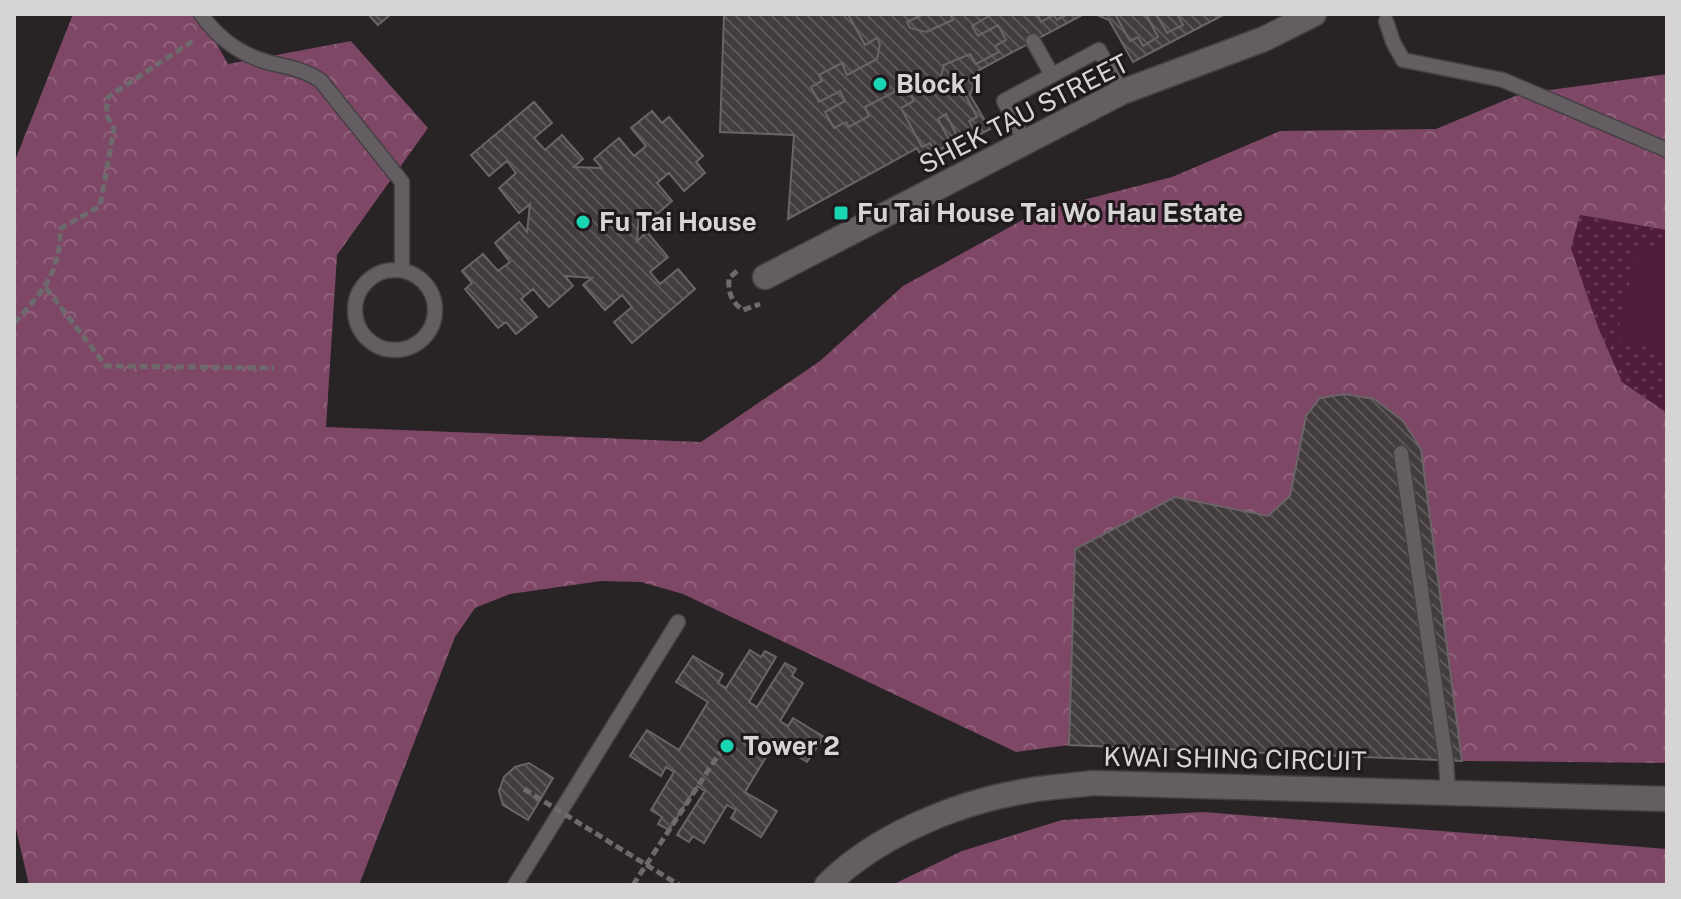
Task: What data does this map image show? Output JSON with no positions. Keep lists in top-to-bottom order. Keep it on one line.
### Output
{"streets":{"street":["SHEK TAU STREET","KWAI SHING CIRCUIT"]},"places":{"other":["Block 1","Fu Tai House","Tower 2"],"transit":["Fu Tai House Tai Wo Hau Estate"]}}
